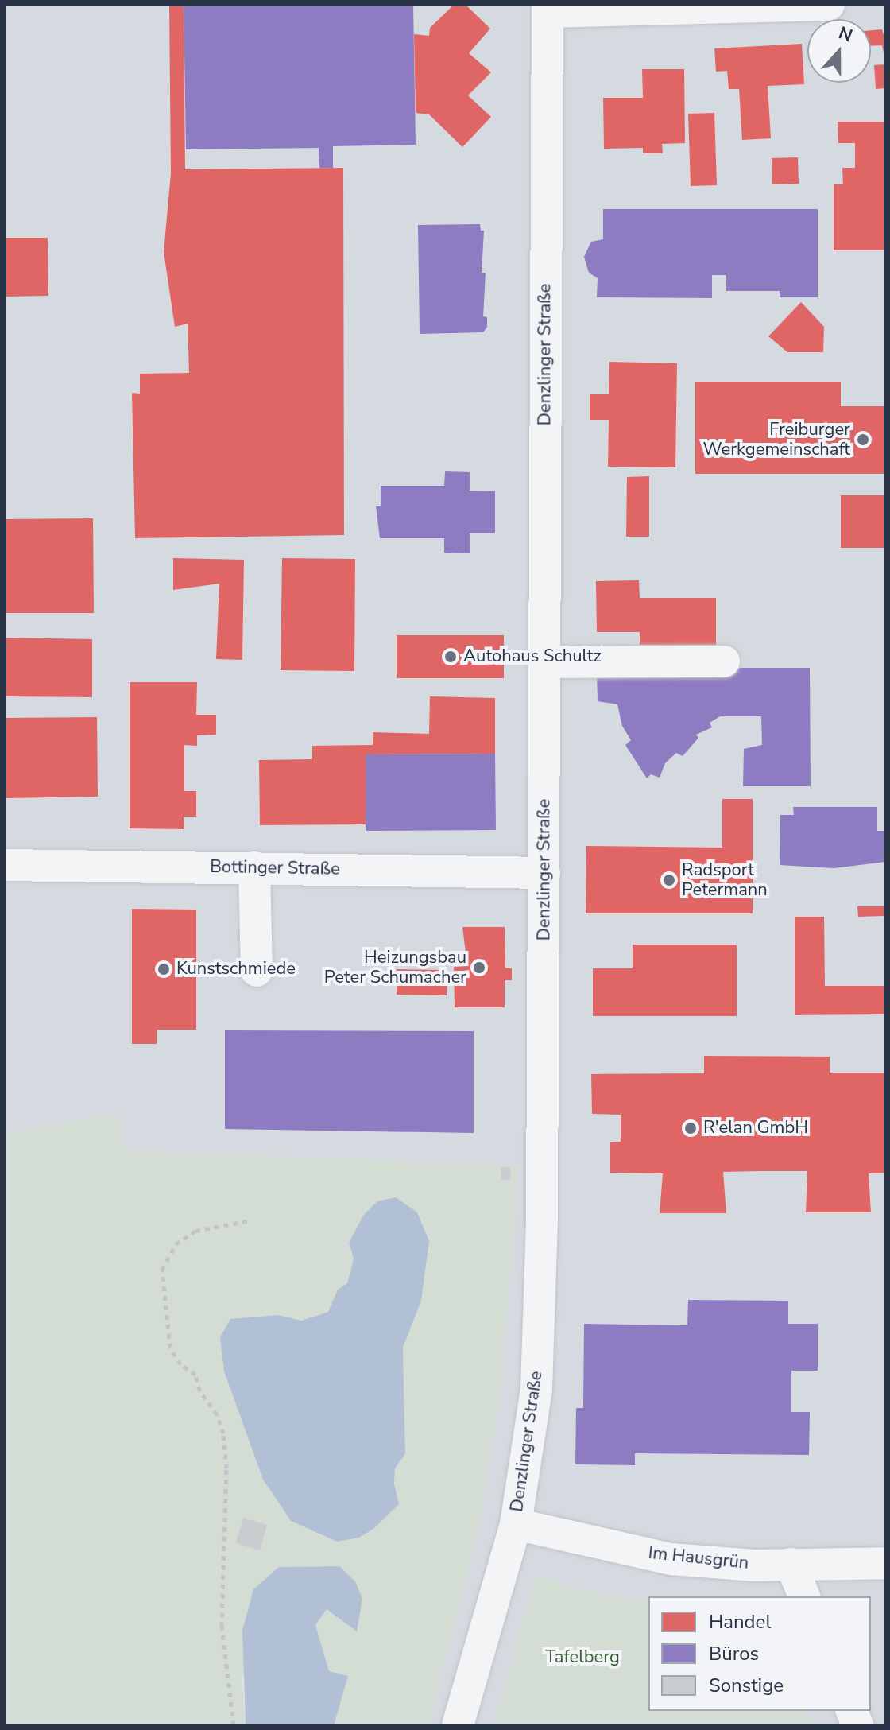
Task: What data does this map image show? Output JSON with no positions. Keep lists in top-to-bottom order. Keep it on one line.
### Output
{"streets":{"street":["Denzlinger Straße","Bottinger Straße","Im Hausgrün"]},"crossings":[["Denzlinger Straße","Bottinger Straße"],["Denzlinger Straße","Im Hausgrün"]],"parks":["Tafelberg"],"places":["Freiburger Werkgemeinschaft","Autohaus Schultz","Radsport Petermann","Heizungsbau Peter Schumacher","Kunstschmiede","R'elan GmbH"],"legend":["Handel","Büros","Sonstige"],"north":"top"}
